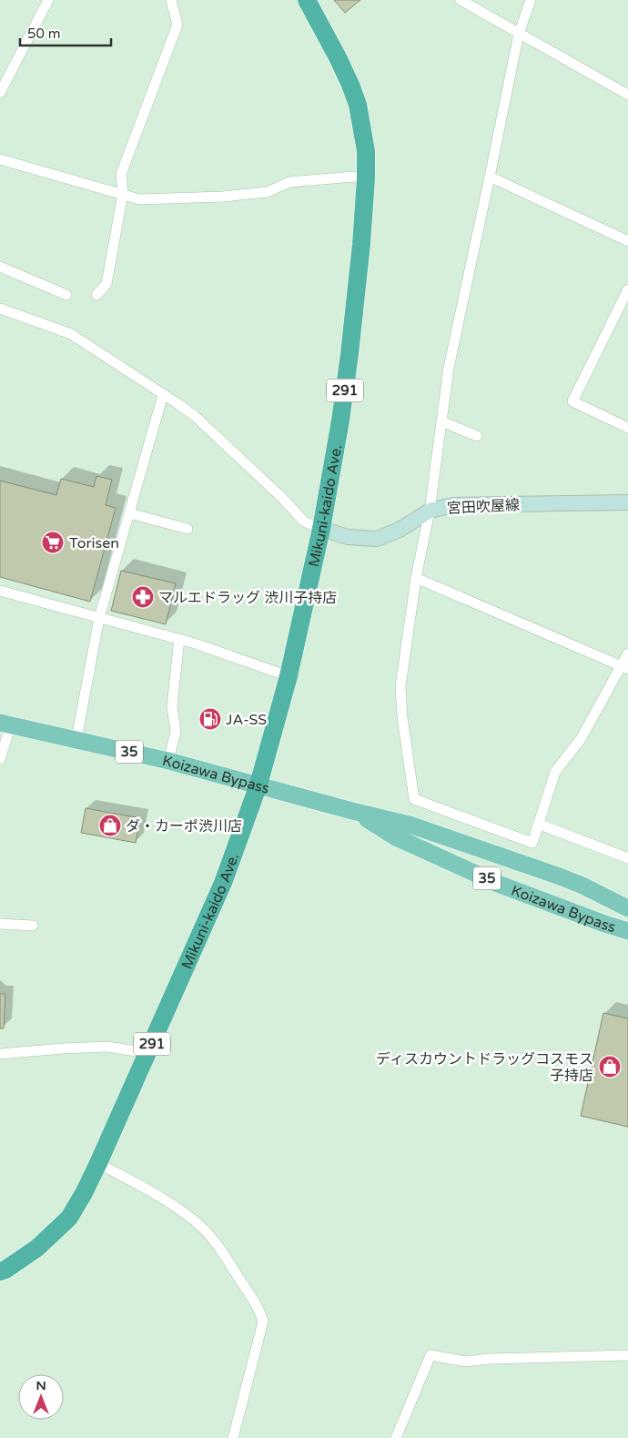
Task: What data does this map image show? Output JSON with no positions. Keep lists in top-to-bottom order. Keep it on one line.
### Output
{"streets":{"highway":["291","Mikuni-kaido Ave."],"main road":["宮田吹屋線","35","Koizawa Bypass"]},"crossings":[["Mikuni-kaido Ave.","宮田吹屋線"],["Mikuni-kaido Ave.","Koizawa Bypass"]],"places":{"supermarket":["Torisen"],"pharmacy":["マルエドラッグ 渋川子持店"],"fuel station":["JA-SS"],"shop":["ダ・カーポ渋川店","ディスカウントドラッグコスモス 子持店"]},"scale_bar":"50 m","north":"top"}
